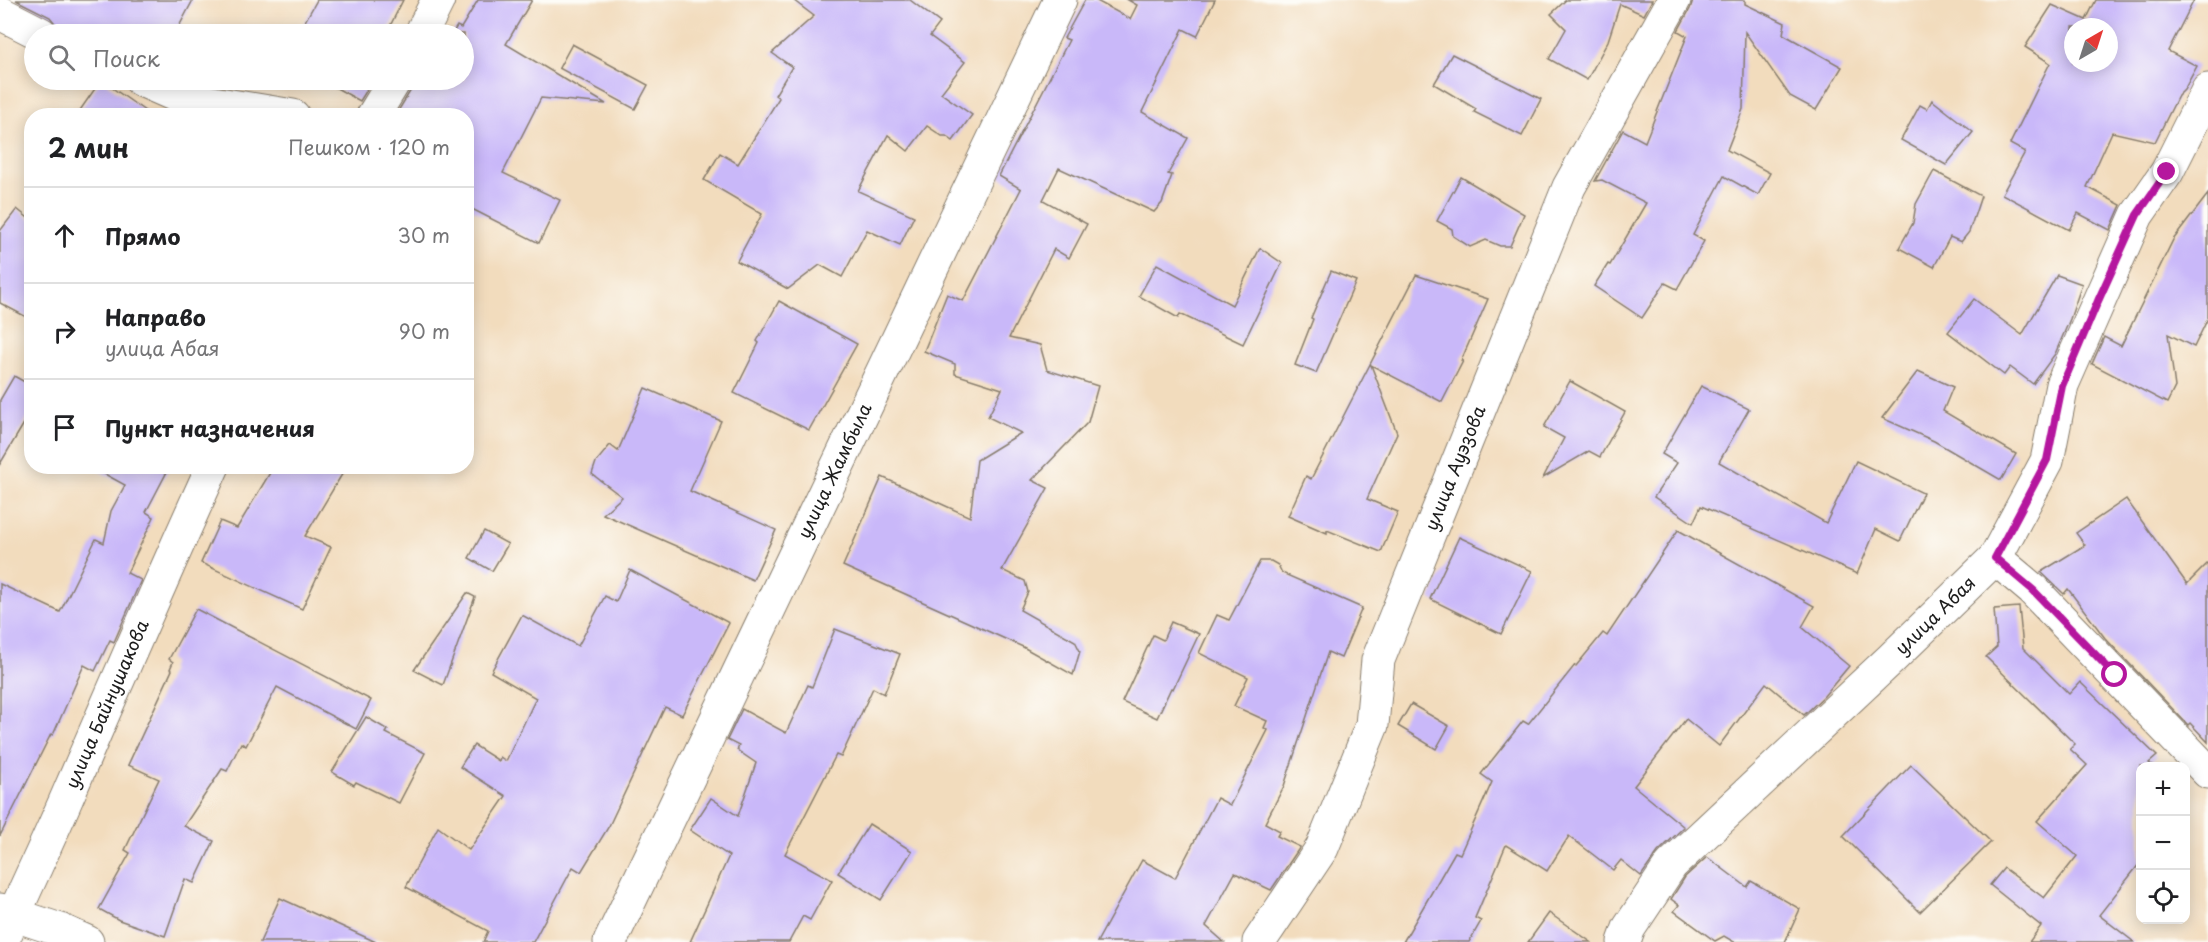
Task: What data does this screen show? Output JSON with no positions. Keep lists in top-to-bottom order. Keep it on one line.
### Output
{"streets":{"street":["улица Ауэзова","улица Жамбыла","улица Абая","улица Байнушакова"]},"north":"top right","page":{"search":"Поиск","heading":["2 мин","Пешком · 120 m"],"list":[["Прямо","30 m"],["Направо","улица Абая","90 m"],"Пункт назначения"],"map_buttons":["+","−"]}}
